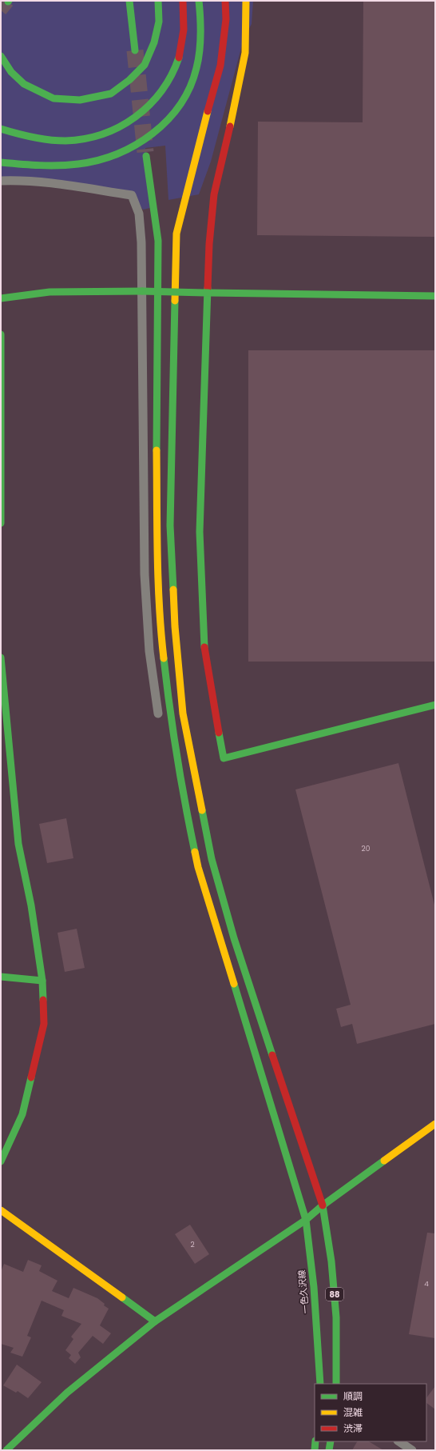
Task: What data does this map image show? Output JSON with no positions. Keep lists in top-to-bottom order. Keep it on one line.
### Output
{"streets":{"main road":["一色久沢線","88"]},"house_numbers":["20","2","4"],"legend":["順調","混雑","渋滞"]}
